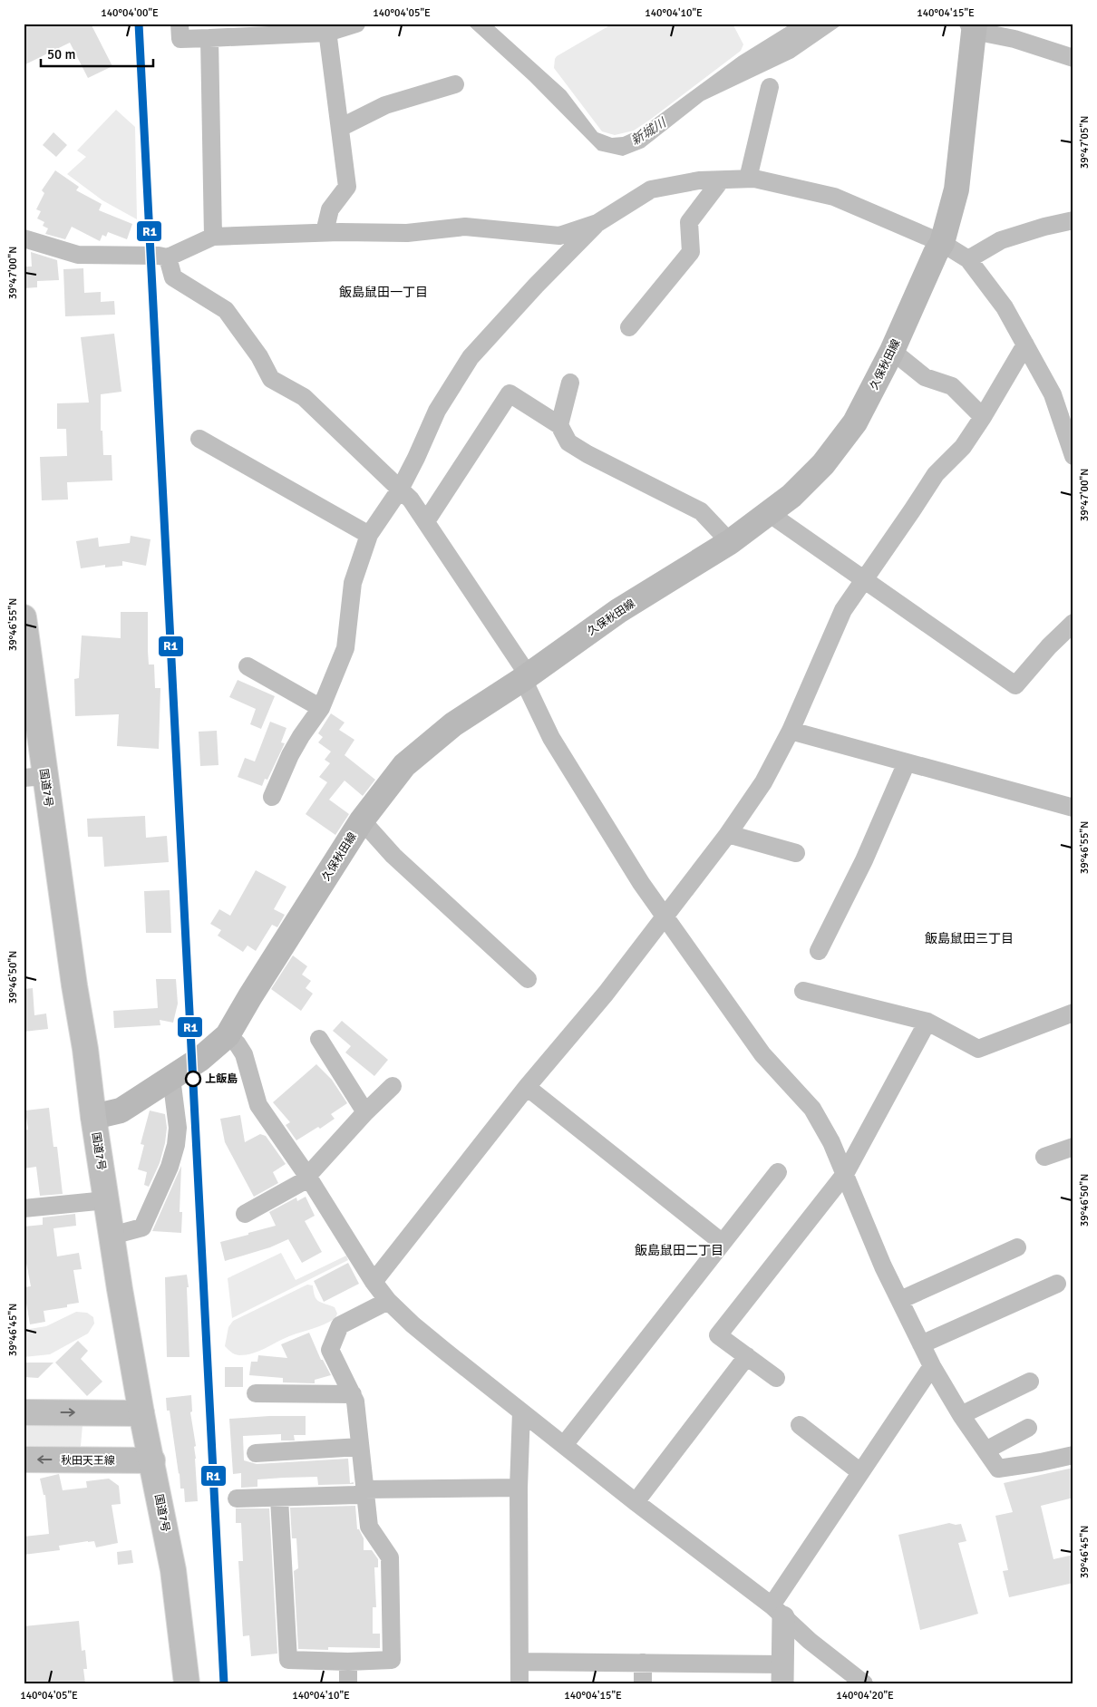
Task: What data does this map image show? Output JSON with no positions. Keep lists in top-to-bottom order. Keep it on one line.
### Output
{"streets":{"main road":["久保秋田線","国道7号","秋田天王線"]},"crossings":[["久保秋田線","国道7号"],["国道7号","秋田天王線"]],"districts":["飯島鼠田一丁目","飯島鼠田三丁目","飯島鼠田二丁目"],"water":["新城川"],"places":["上飯島"],"lines":["transit line R1"],"scale_bar":"50 m","coordinates":["140°04'00\"E","140°04'05\"E","140°04'10\"E","140°04'15\"E","39°47'05\"N","39°47'00\"N","39°46'55\"N","39°46'50\"N","39°46'45\"N","140°04'20\"E"]}
